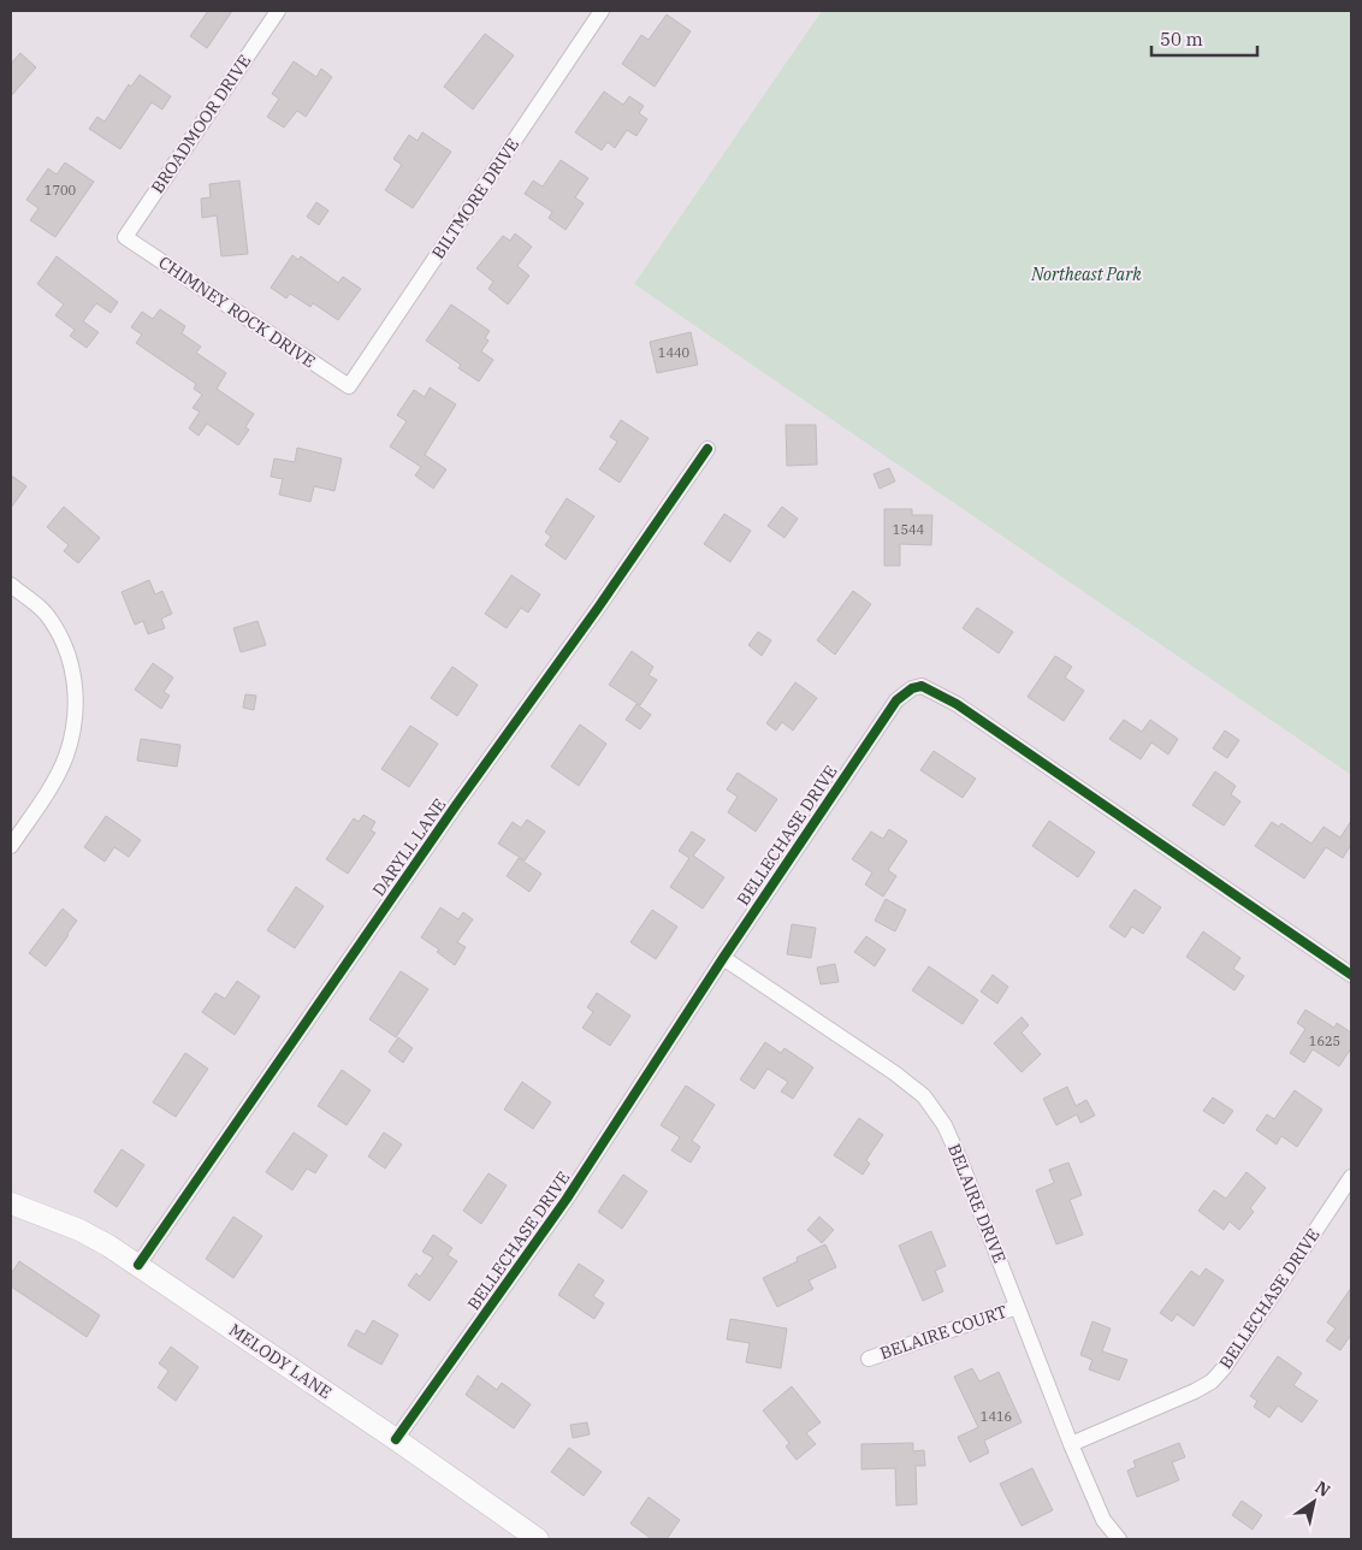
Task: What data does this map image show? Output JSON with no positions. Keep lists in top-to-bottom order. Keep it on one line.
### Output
{"streets":{"street":["BROADMOOR DRIVE","BILTMORE DRIVE","CHIMNEY ROCK DRIVE","BELLECHASE DRIVE","DARYLL LANE","BELAIRE DRIVE","BELAIRE COURT","MELODY LANE"]},"crossings":[["BROADMOOR DRIVE","CHIMNEY ROCK DRIVE"],["BILTMORE DRIVE","CHIMNEY ROCK DRIVE"],["BELLECHASE DRIVE","BELAIRE DRIVE"],["BELLECHASE DRIVE","MELODY LANE"],["DARYLL LANE","MELODY LANE"],["BELAIRE DRIVE","BELAIRE COURT"]],"parks":["Northeast Park"],"house_numbers":["1700","1440","1544","1625","1416"],"scale_bar":"50 m","north":"top right"}
